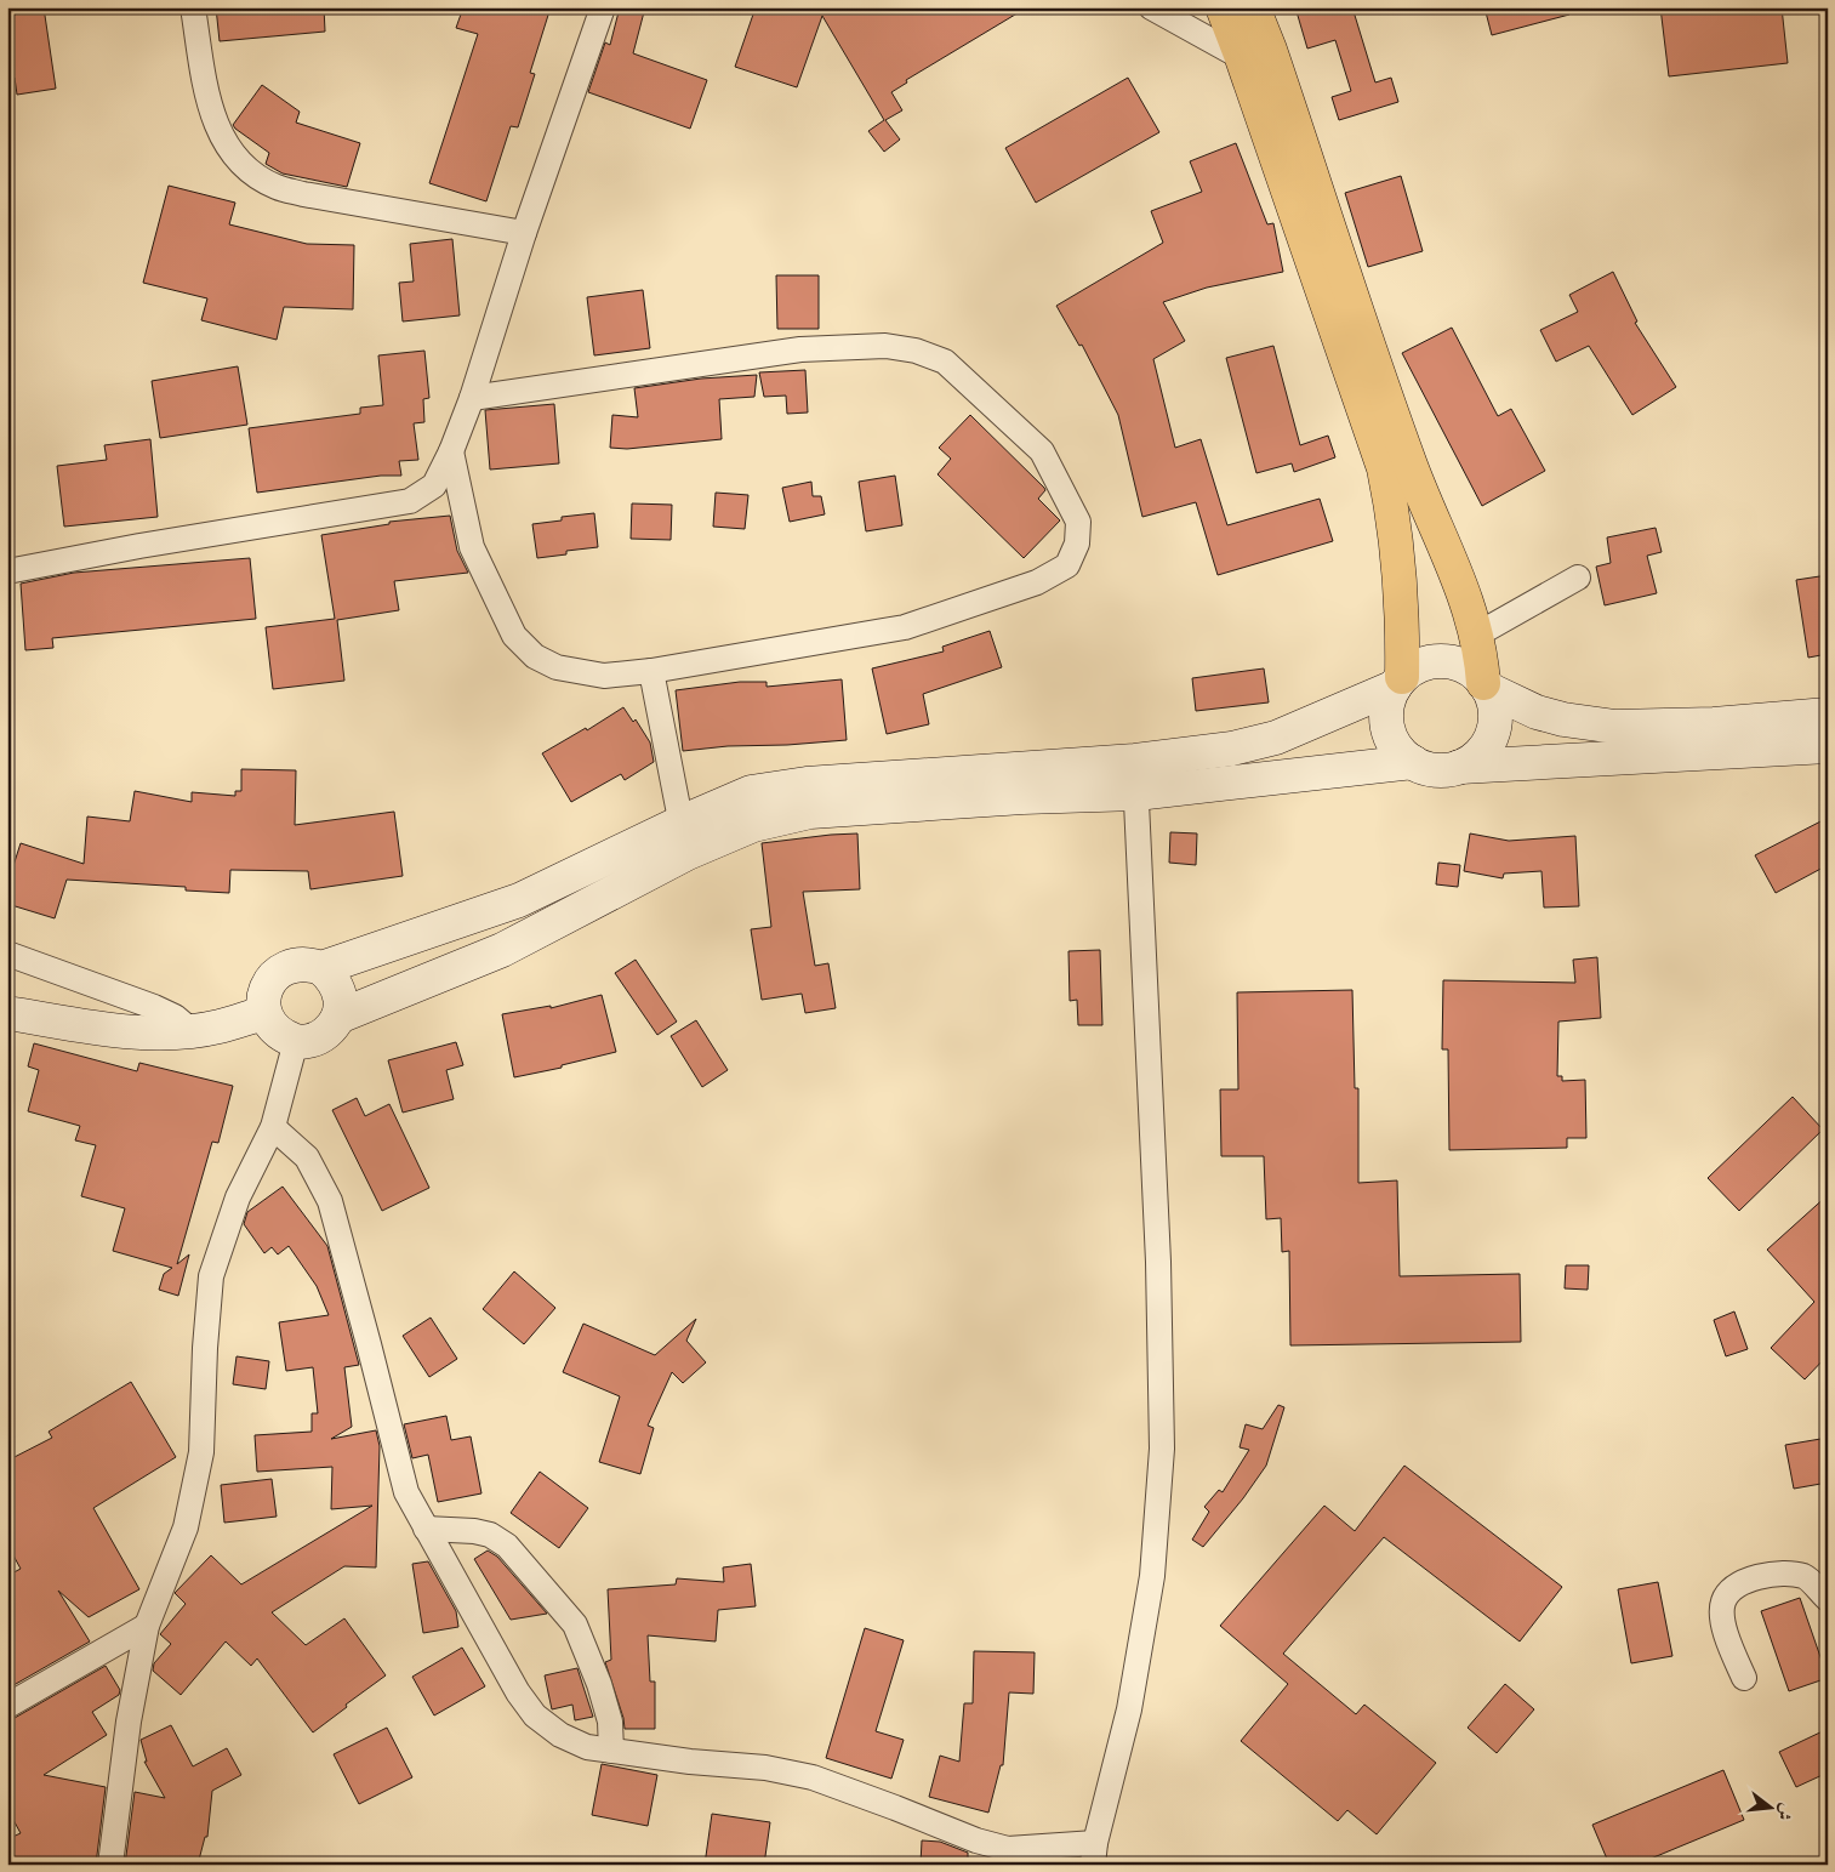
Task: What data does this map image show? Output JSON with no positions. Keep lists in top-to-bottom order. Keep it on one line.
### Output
{"north":"right"}
